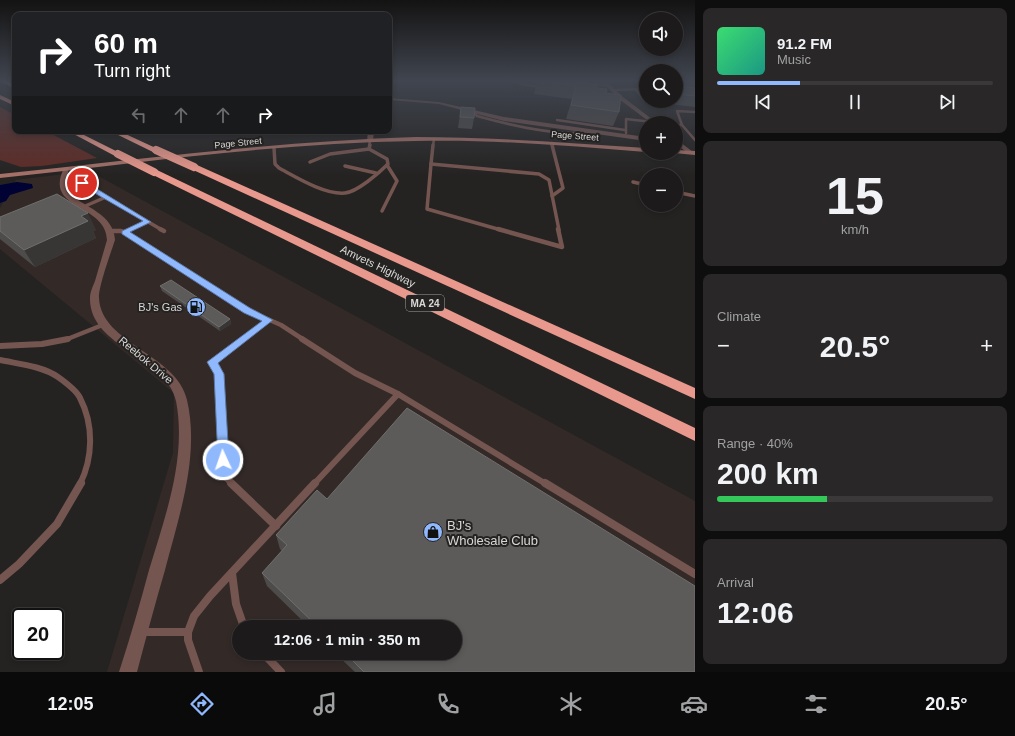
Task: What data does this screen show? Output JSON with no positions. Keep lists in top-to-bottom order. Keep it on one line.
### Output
{"streets":{"highway":["Amvets Highway","MA 24"],"main road":["Page Street"],"street":["Reebok Drive"]},"places":{"fuel station":["BJ's Gas"],"shop":["BJ's Wholesale Club"]},"page":{"map_buttons":["+","−"],"turn":["60 m","Turn right"],"song":["91.2 FM","Music"],"tile":[["15","km/h"],"Climate",["Range · 40%","200 km"],["Arrival","12:06"]],"heat":["−","20.5°","+"],"limit":"20","trip":"12:06 · 1 min · 350 m","tabs":["12:05","20.5°"]}}
